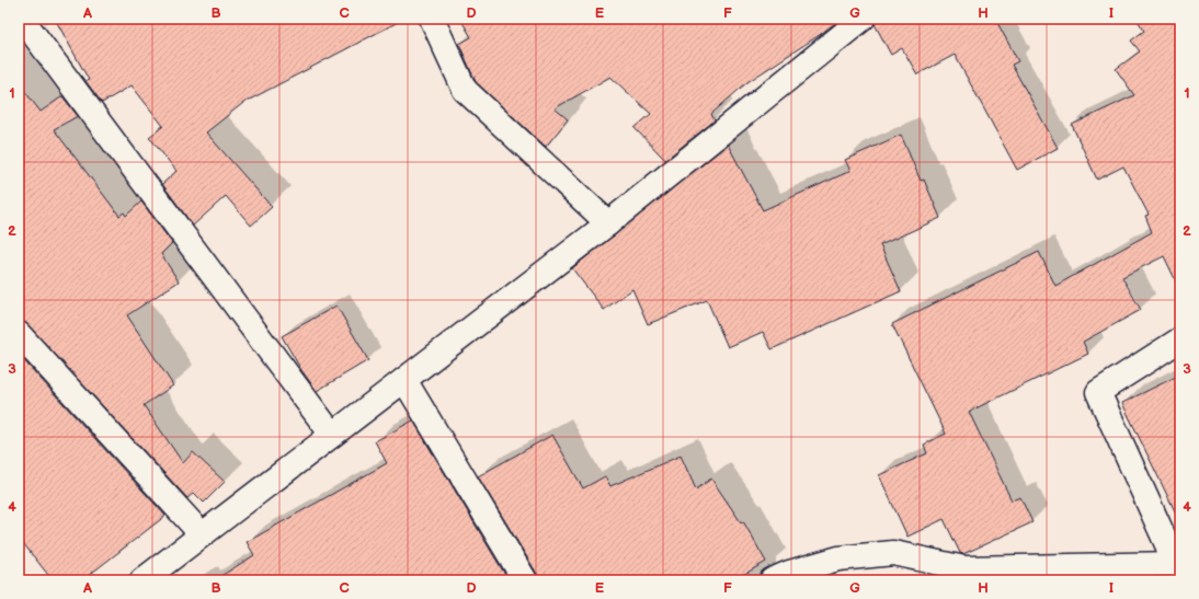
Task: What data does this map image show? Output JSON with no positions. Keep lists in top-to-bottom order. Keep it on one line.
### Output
{"grid":{"columns":["A","B","C","D","E","F","G","H","I"],"rows":["1","2","3","4"]}}
